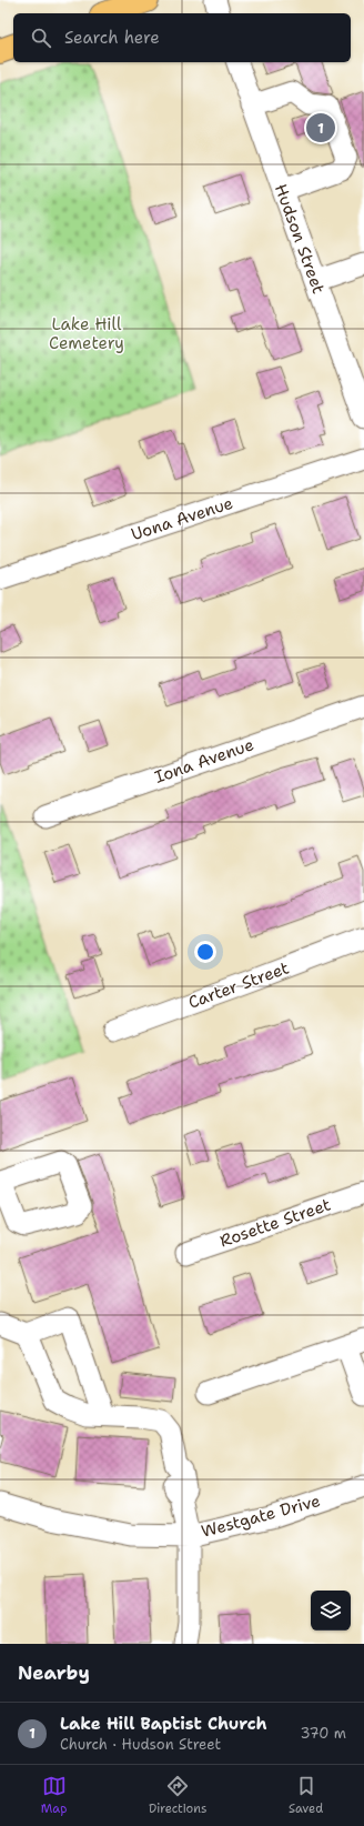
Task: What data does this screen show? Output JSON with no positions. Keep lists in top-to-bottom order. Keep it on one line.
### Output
{"streets":{"street":["Hudson Street","Uona Avenue","Iona Avenue","Carter Street","Rosette Street","Westgate Drive"]},"parks":["Lake Hill Cemetery"],"page":{"search":"Search here","pins":"1","heading":"Nearby","list":[{"mark":"1","name":"Lake Hill Baptist Church","note":"Church · Hudson Street","value":"370 m"}],"nav":["Map","Directions","Saved"]}}
